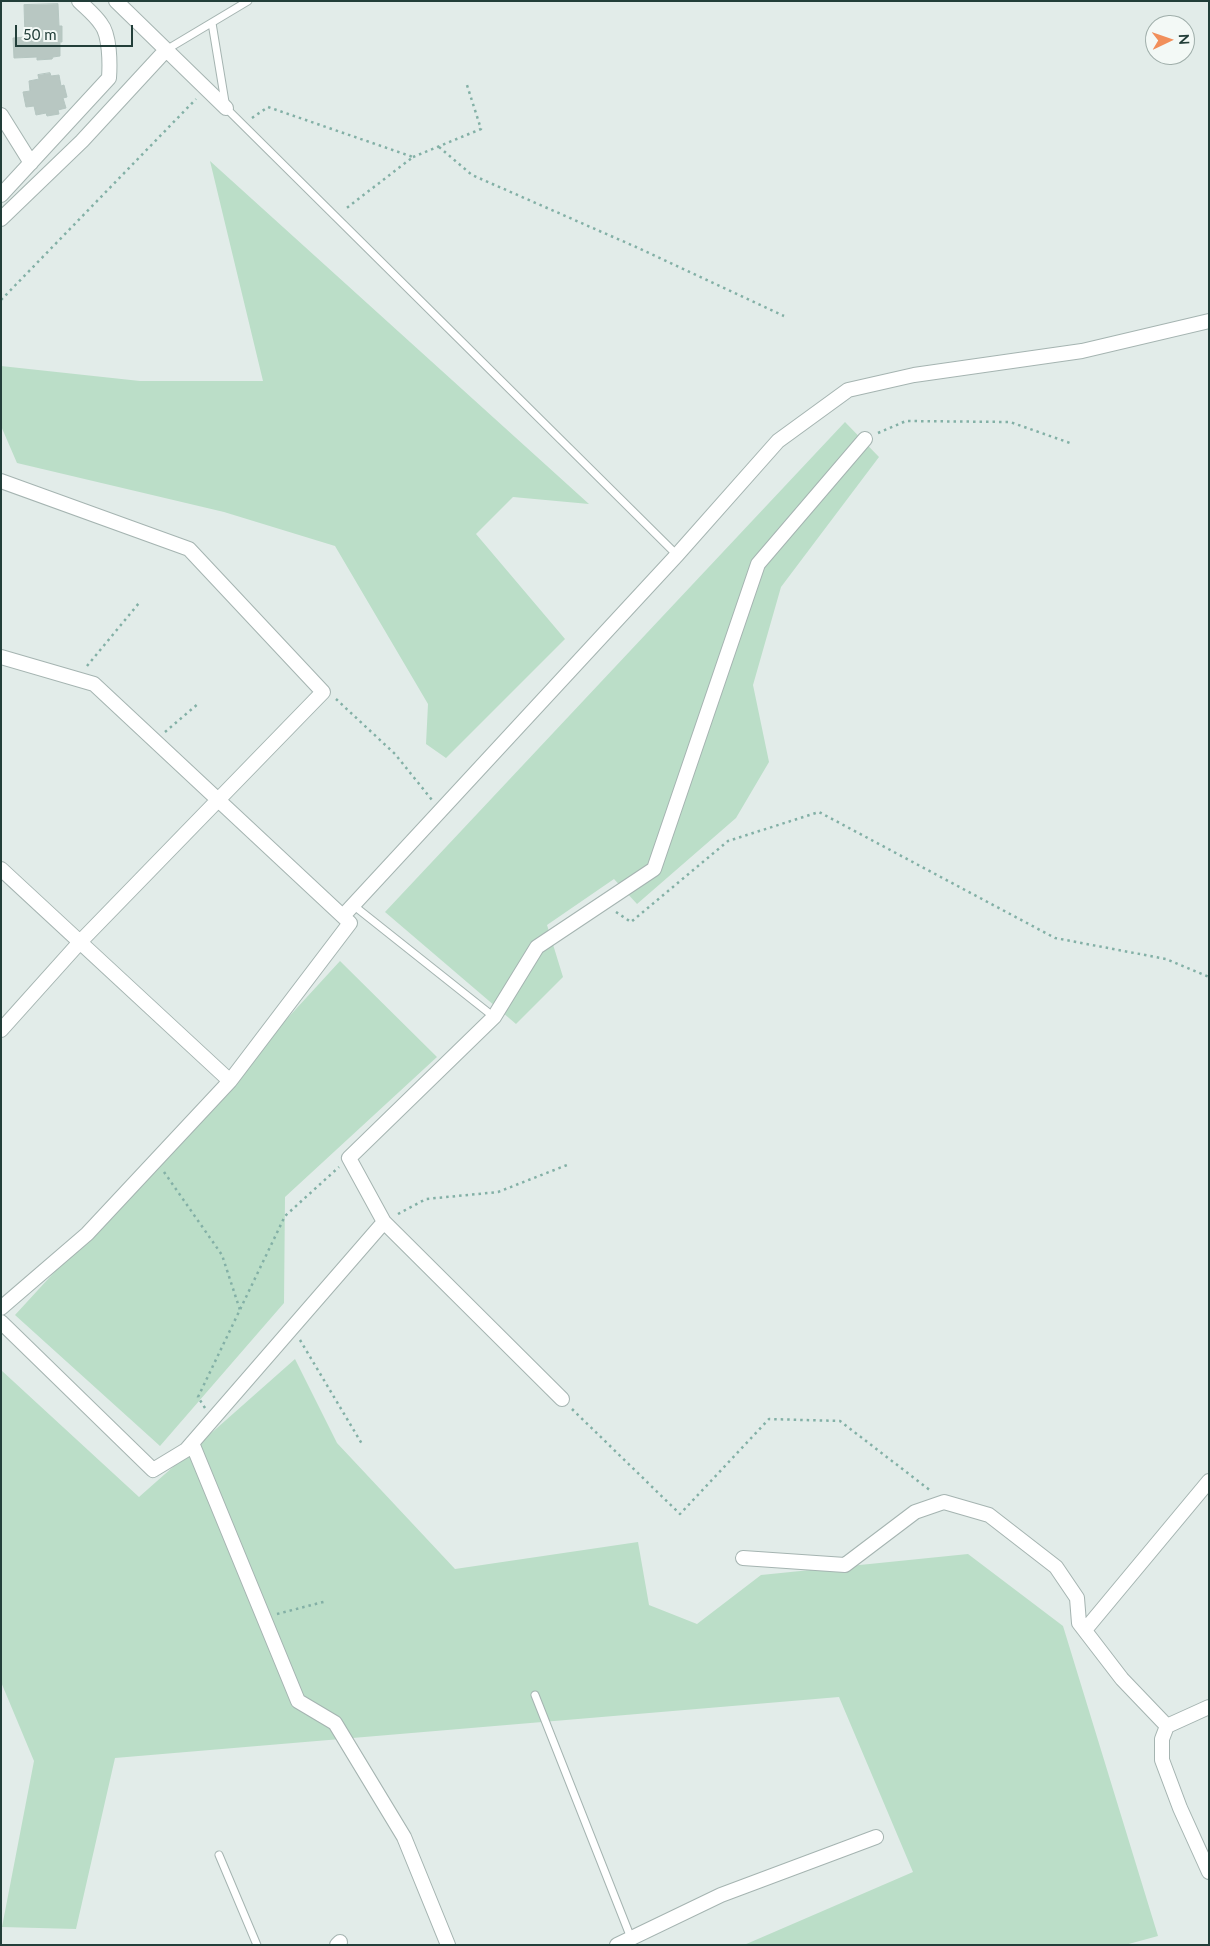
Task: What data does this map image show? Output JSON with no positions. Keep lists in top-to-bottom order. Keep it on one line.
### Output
{"scale_bar":"50 m","north":"right"}
